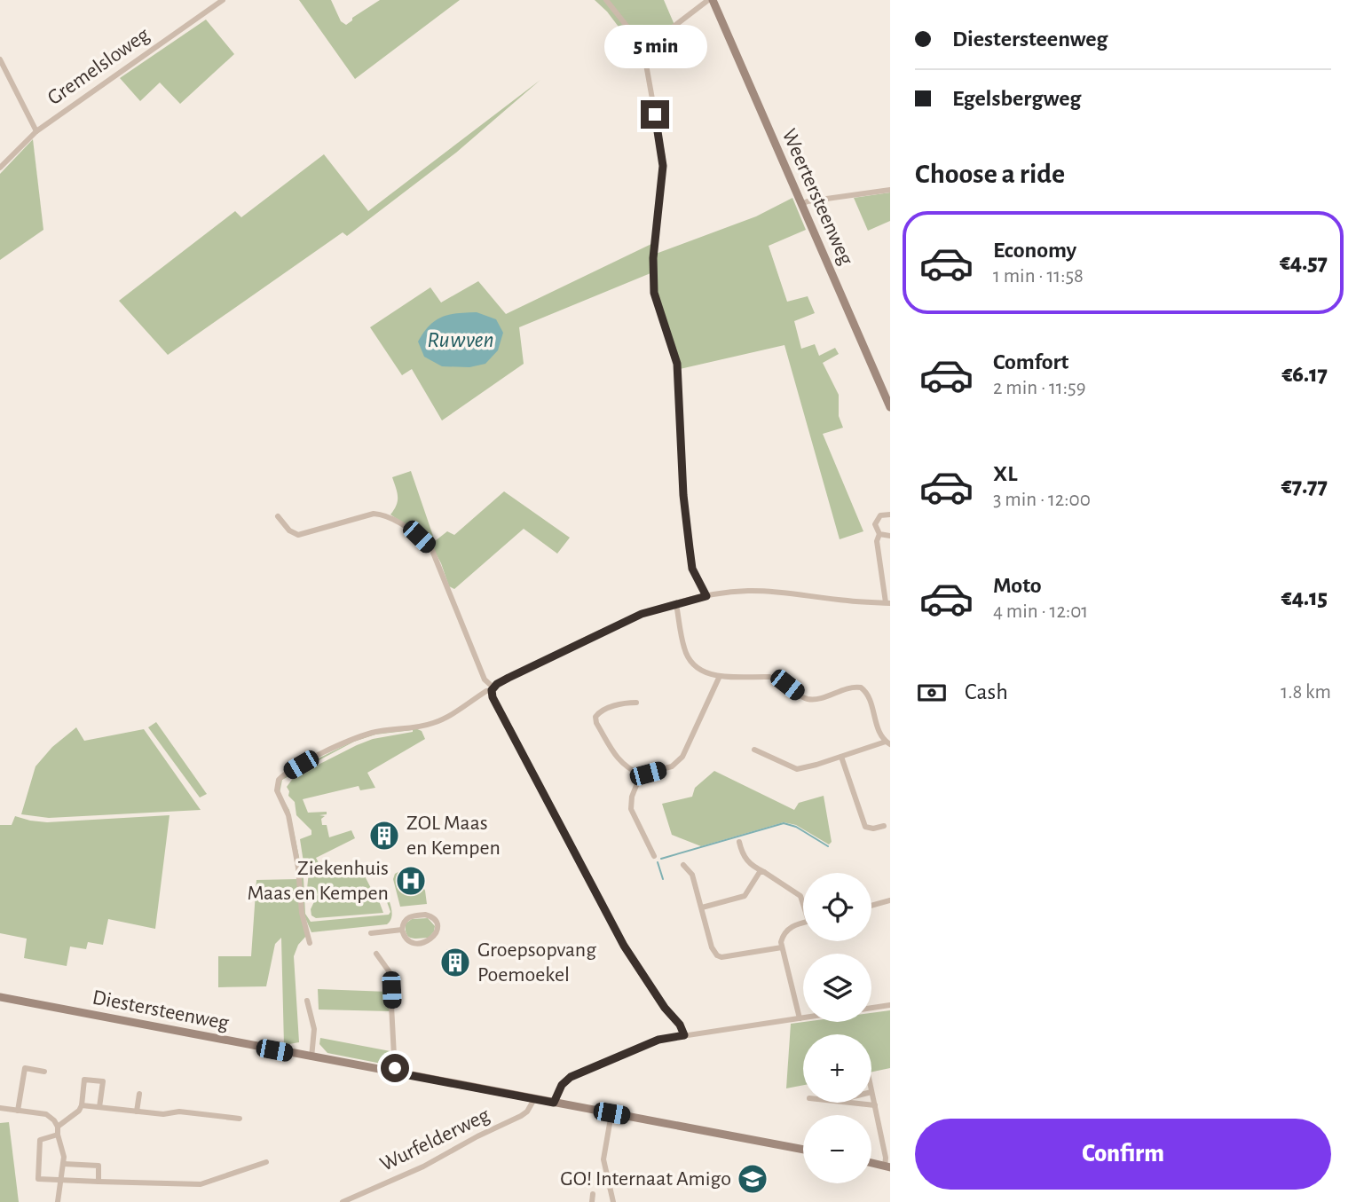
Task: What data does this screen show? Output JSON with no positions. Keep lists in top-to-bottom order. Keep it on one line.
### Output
{"streets":{"main road":["Weertersteenweg","Diestersteenweg"],"street":["Gremelsloweg","Wurfelderweg"]},"crossings":[["Diestersteenweg","Wurfelderweg"]],"water":["Ruwven"],"places":{"building":["ZOL Maas en Kempen","Groepsopvang Poemoekel"],"hospital":["Ziekenhuis Maas en Kempen"],"school or university":["GO! Internaat Amigo"]},"page":{"banner":["Diestersteenweg","Egelsbergweg"],"bubble":"5 min","heading":"Choose a ride","list":[{"name":"Economy","note":"1 min · 11:58","value":"€4.57"},{"name":"Comfort","note":"2 min · 11:59","value":"€6.17"},{"name":"XL","note":"3 min · 12:00","value":"€7.77"},{"name":"Moto","note":"4 min · 12:01","value":"€4.15"}],"pay":["Cash","1.8 km"],"map_buttons":["+","−"],"buttons":"Confirm"}}
